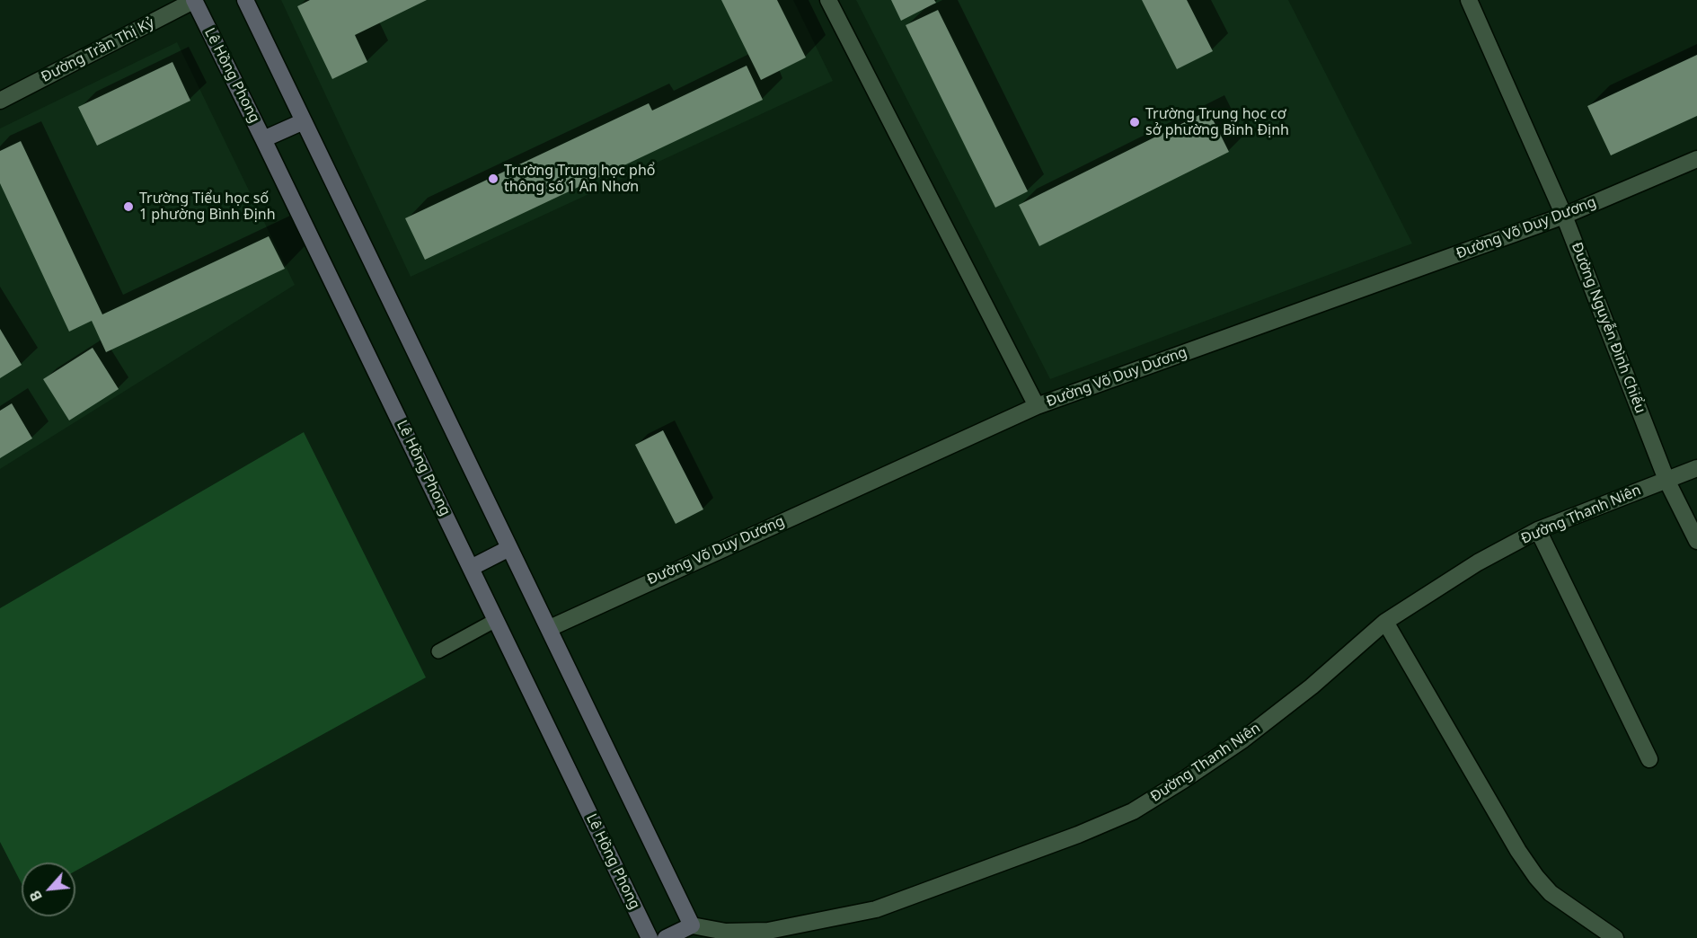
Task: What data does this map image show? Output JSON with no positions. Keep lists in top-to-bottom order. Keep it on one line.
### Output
{"streets":{"main road":["Lê Hồng Phong"],"street":["Đường Trần Thị Kỷ","Đường Võ Duy Dương","Đường Nguyễn Đình Chiểu","Đường Thanh Niên"]},"crossings":[["Đường Trần Thị Kỷ","Lê Hồng Phong"],["Đường Võ Duy Dương","Đường Nguyễn Đình Chiểu"],["Đường Nguyễn Đình Chiểu","Đường Thanh Niên"]],"places":["Trường Trung học cơ sở phường Bình Định","Trường Trung học phổ thông số 1 An Nhơn","Trường Tiểu học số 1 phường Bình Định"],"north":"bottom left"}
